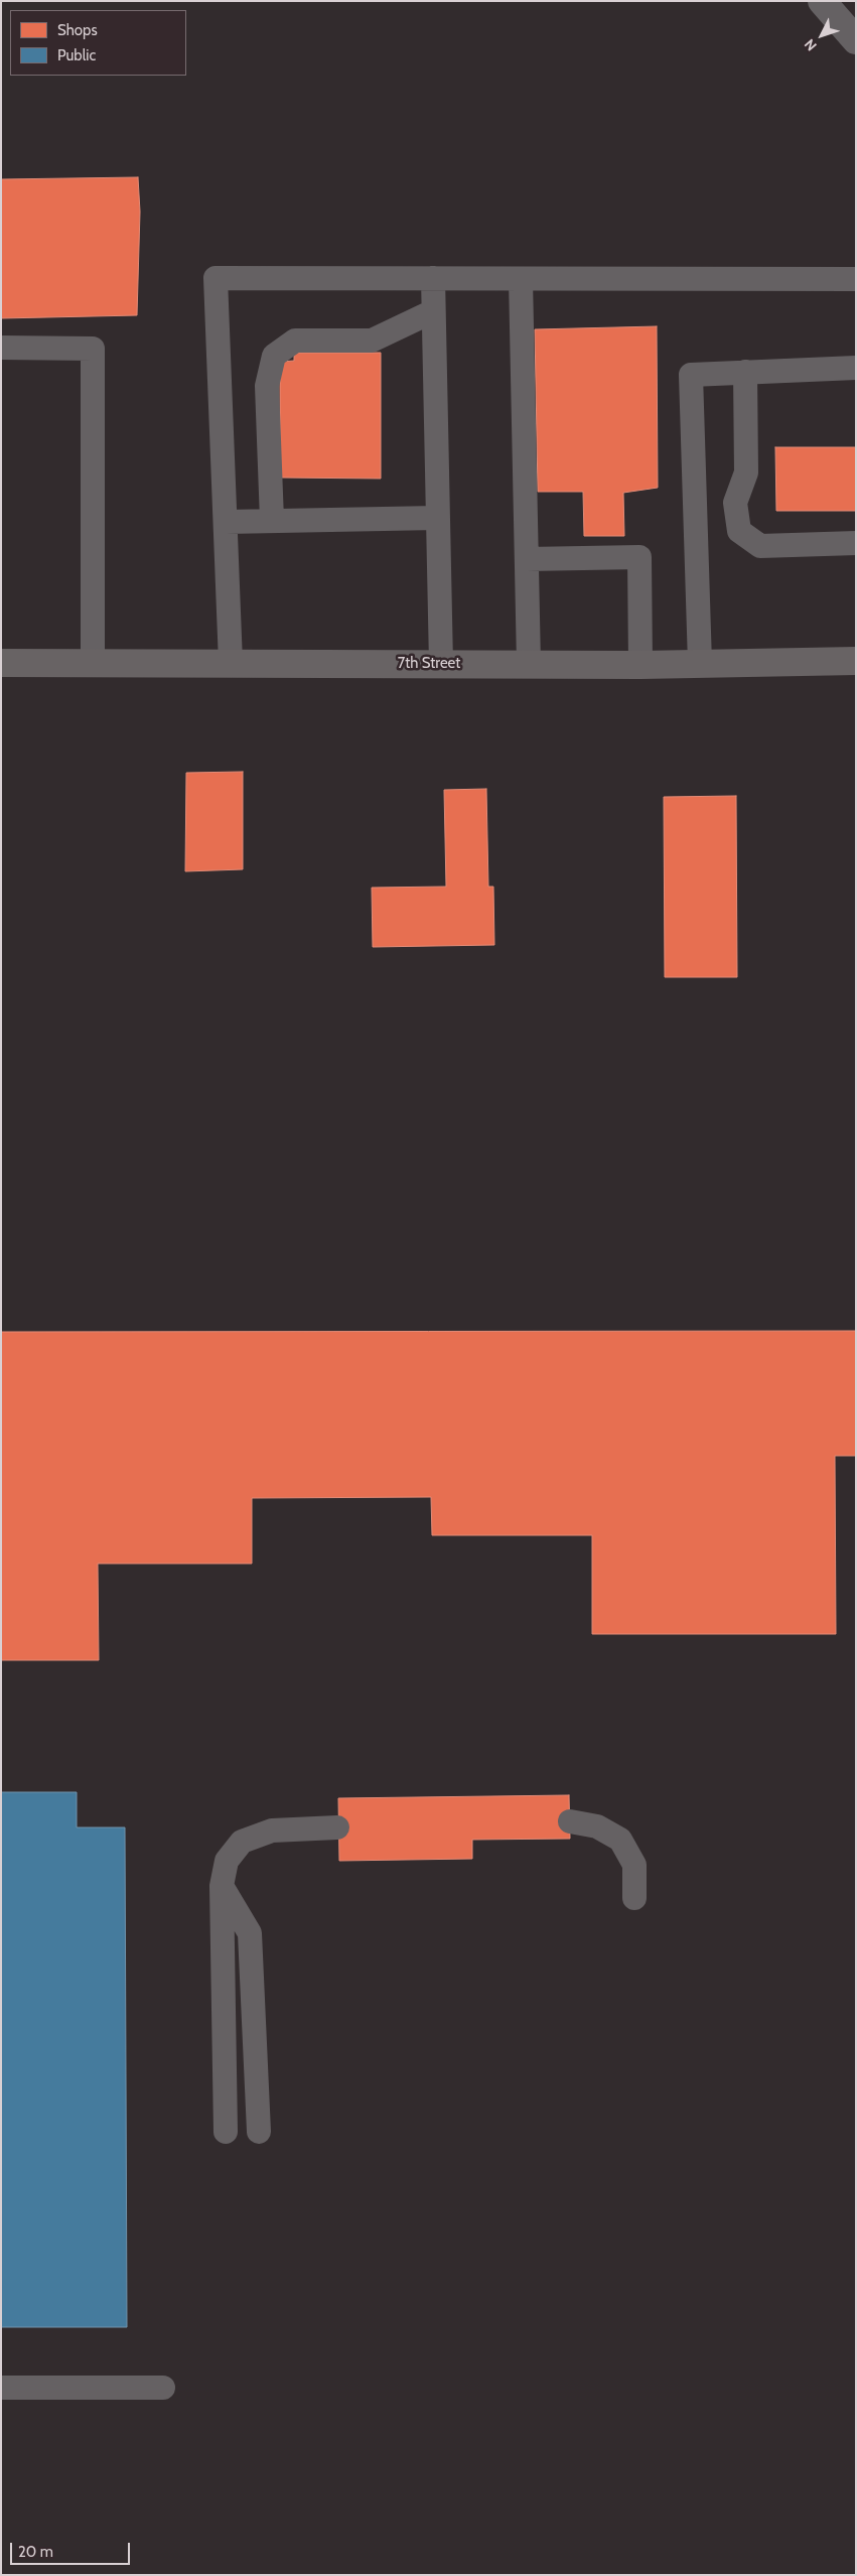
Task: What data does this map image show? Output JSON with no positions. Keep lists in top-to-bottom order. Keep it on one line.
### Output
{"streets":{"main road":["7th Street"]},"legend":["Shops","Public"],"scale_bar":"20 m","north":"bottom left"}
